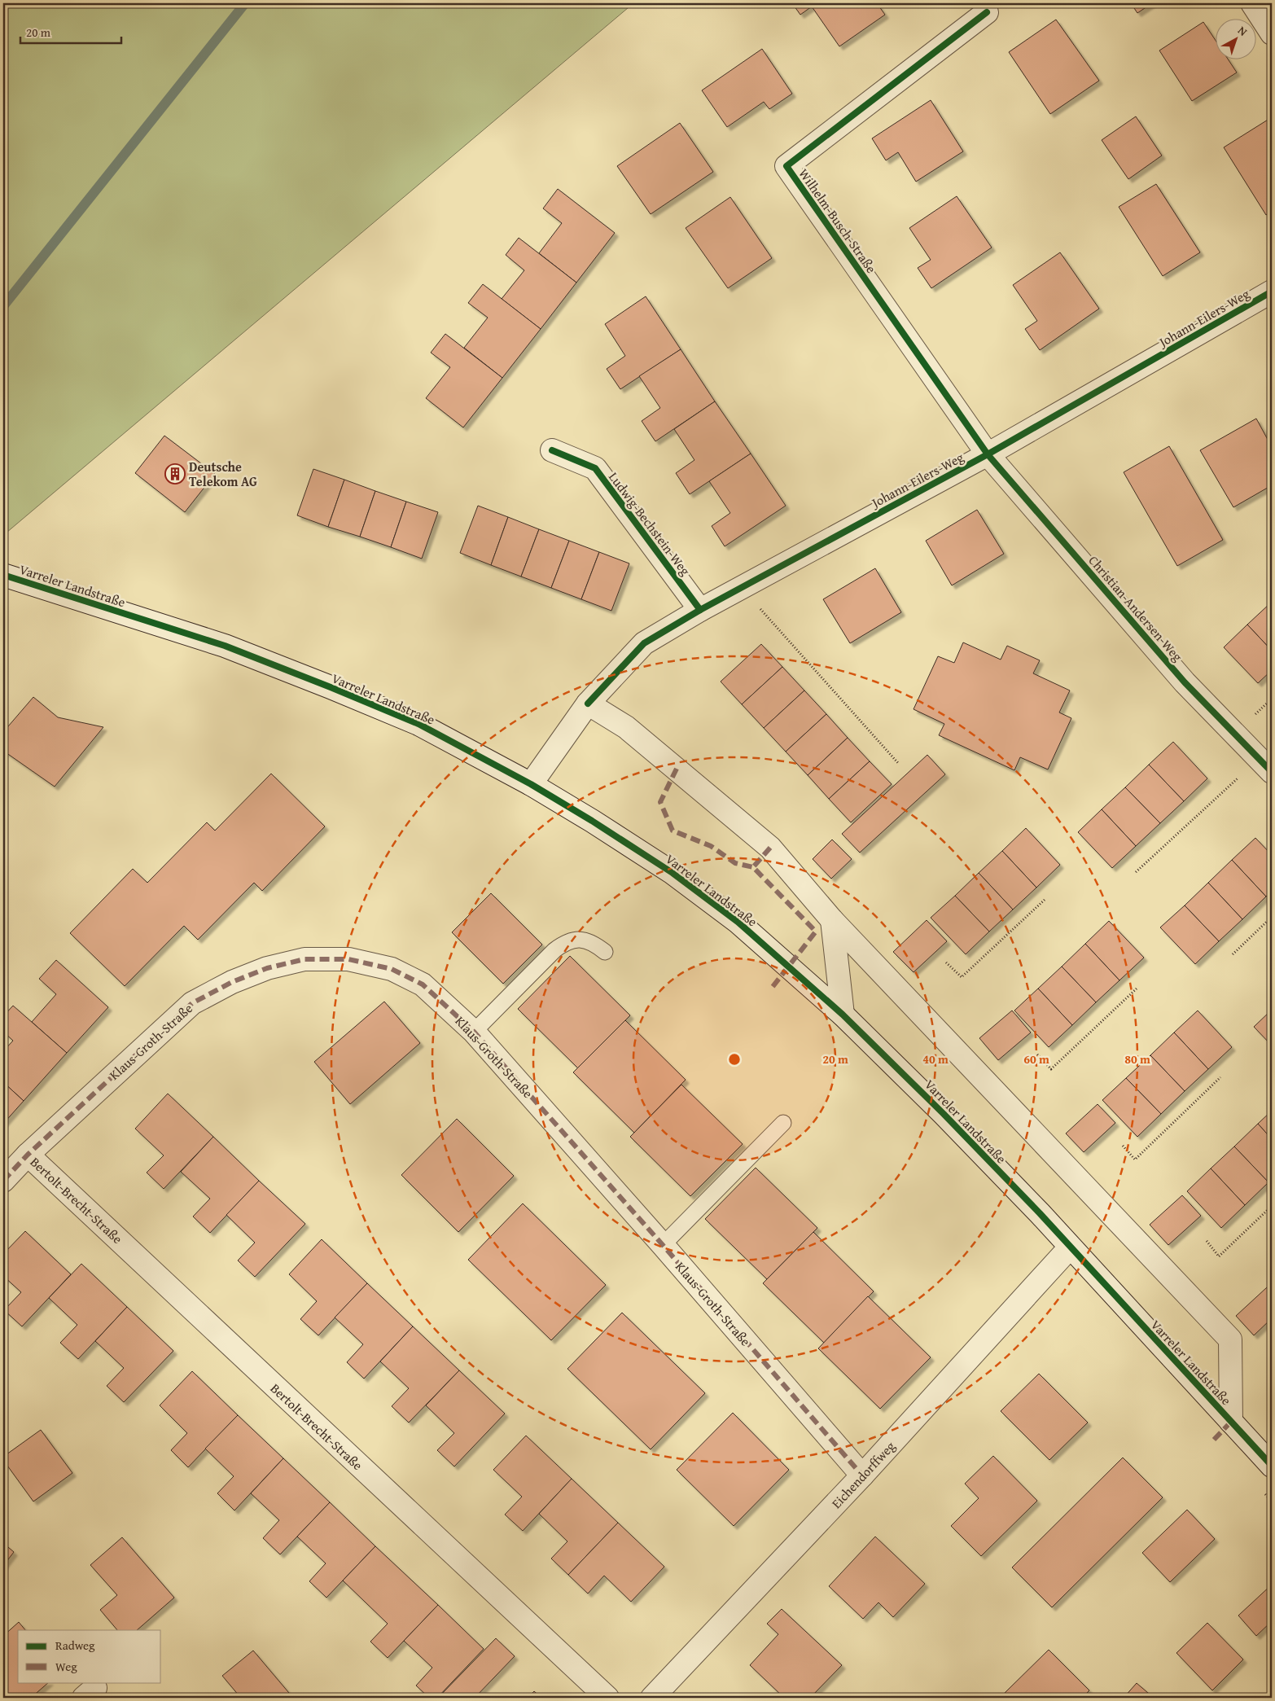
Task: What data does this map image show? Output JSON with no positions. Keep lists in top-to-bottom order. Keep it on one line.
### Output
{"streets":{"street":["Wilhelm-Busch-Straße","Johann-Eilers-Weg","Ludwig-Bechstein-Weg","Varreler Landstraße","Christian-Andersen-Weg","Klaus-Groth-Straße","Bertolt-Brecht-Straße","Eichendorffweg"]},"crossings":[["Wilhelm-Busch-Straße","Johann-Eilers-Weg"],["Wilhelm-Busch-Straße","Christian-Andersen-Weg"],["Johann-Eilers-Weg","Ludwig-Bechstein-Weg"],["Johann-Eilers-Weg","Varreler Landstraße"],["Johann-Eilers-Weg","Christian-Andersen-Weg"],["Varreler Landstraße","Eichendorffweg"],["Klaus-Groth-Straße","Bertolt-Brecht-Straße"],["Klaus-Groth-Straße","Eichendorffweg"]],"places":{"building":["Deutsche Telekom AG"]},"legend":["Radweg","Weg"],"scale_bar":"20 m","north":"top right","rings":["20 m","40 m","60 m","80 m"]}
